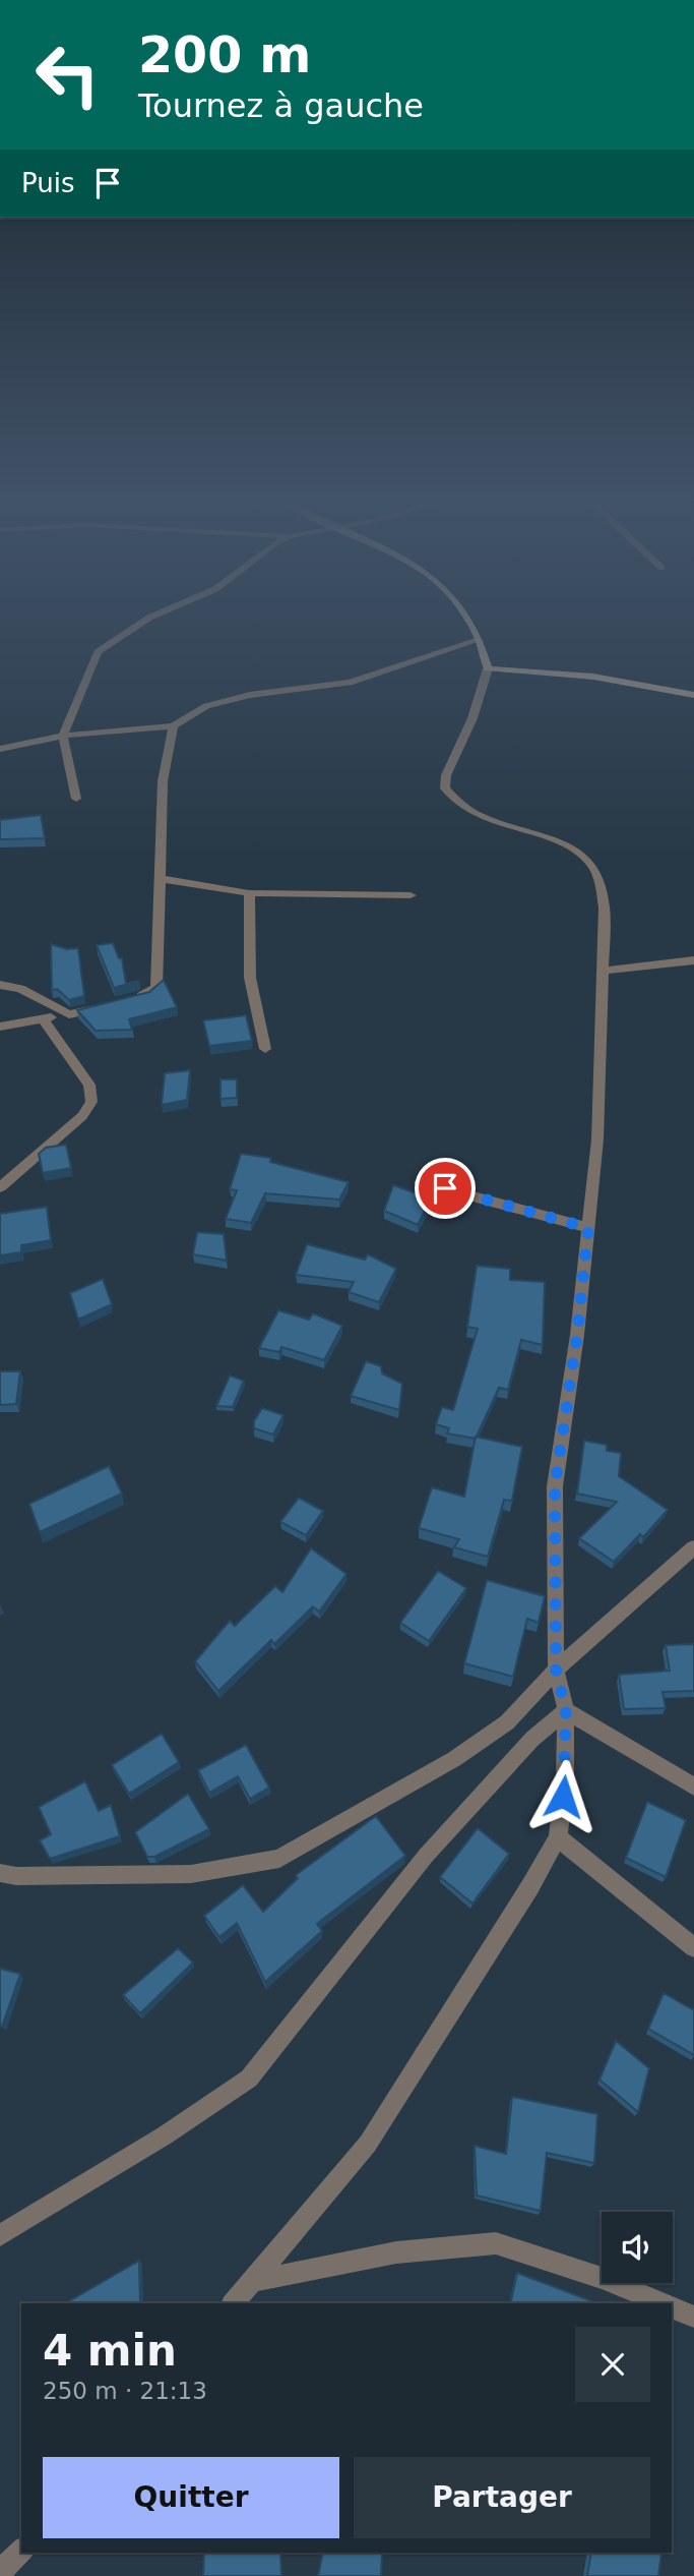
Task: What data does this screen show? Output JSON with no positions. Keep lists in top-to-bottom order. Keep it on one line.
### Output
{"page":{"turn":["200 m","Tournez à gauche"],"then":"Puis","heading":["4 min","250 m · 21:13"],"buttons":["Quitter","Partager"]}}
